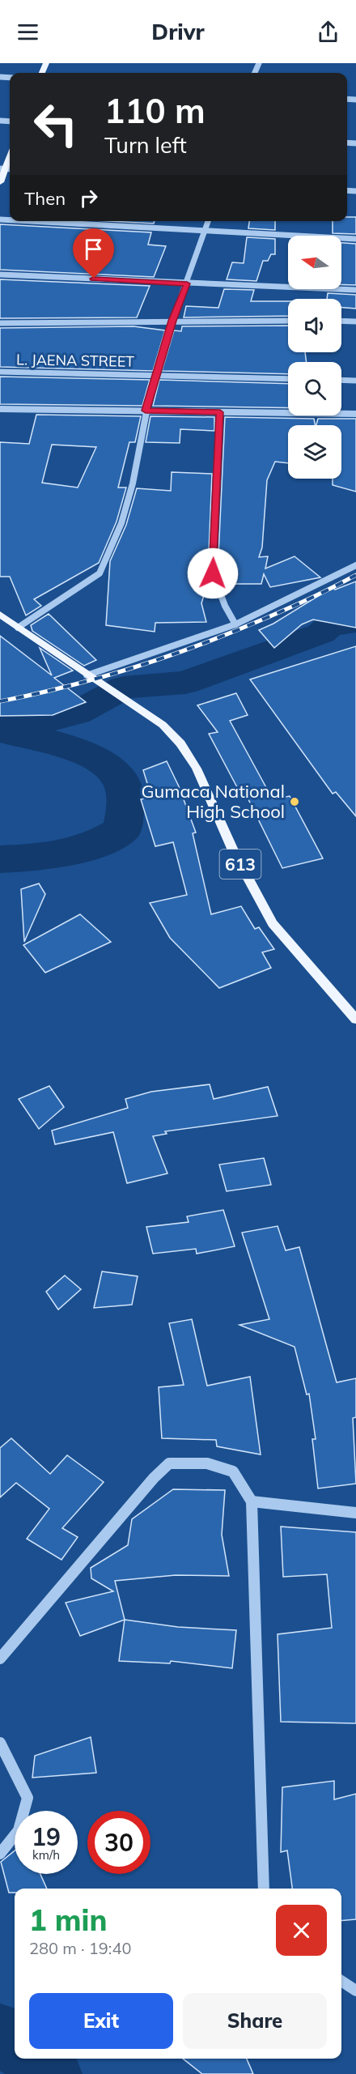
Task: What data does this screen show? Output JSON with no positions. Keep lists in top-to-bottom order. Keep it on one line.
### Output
{"streets":{"main road":["613"],"street":["L. JAENA STREET"]},"places":["Gumaca National High School"],"north":"left","page":{"header":"Drivr","turn":["110 m","Turn left"],"then":"Then","speed":"19 km/h","limit":"30","heading":["1 min","280 m · 19:40"],"buttons":["Exit","Share"]}}
